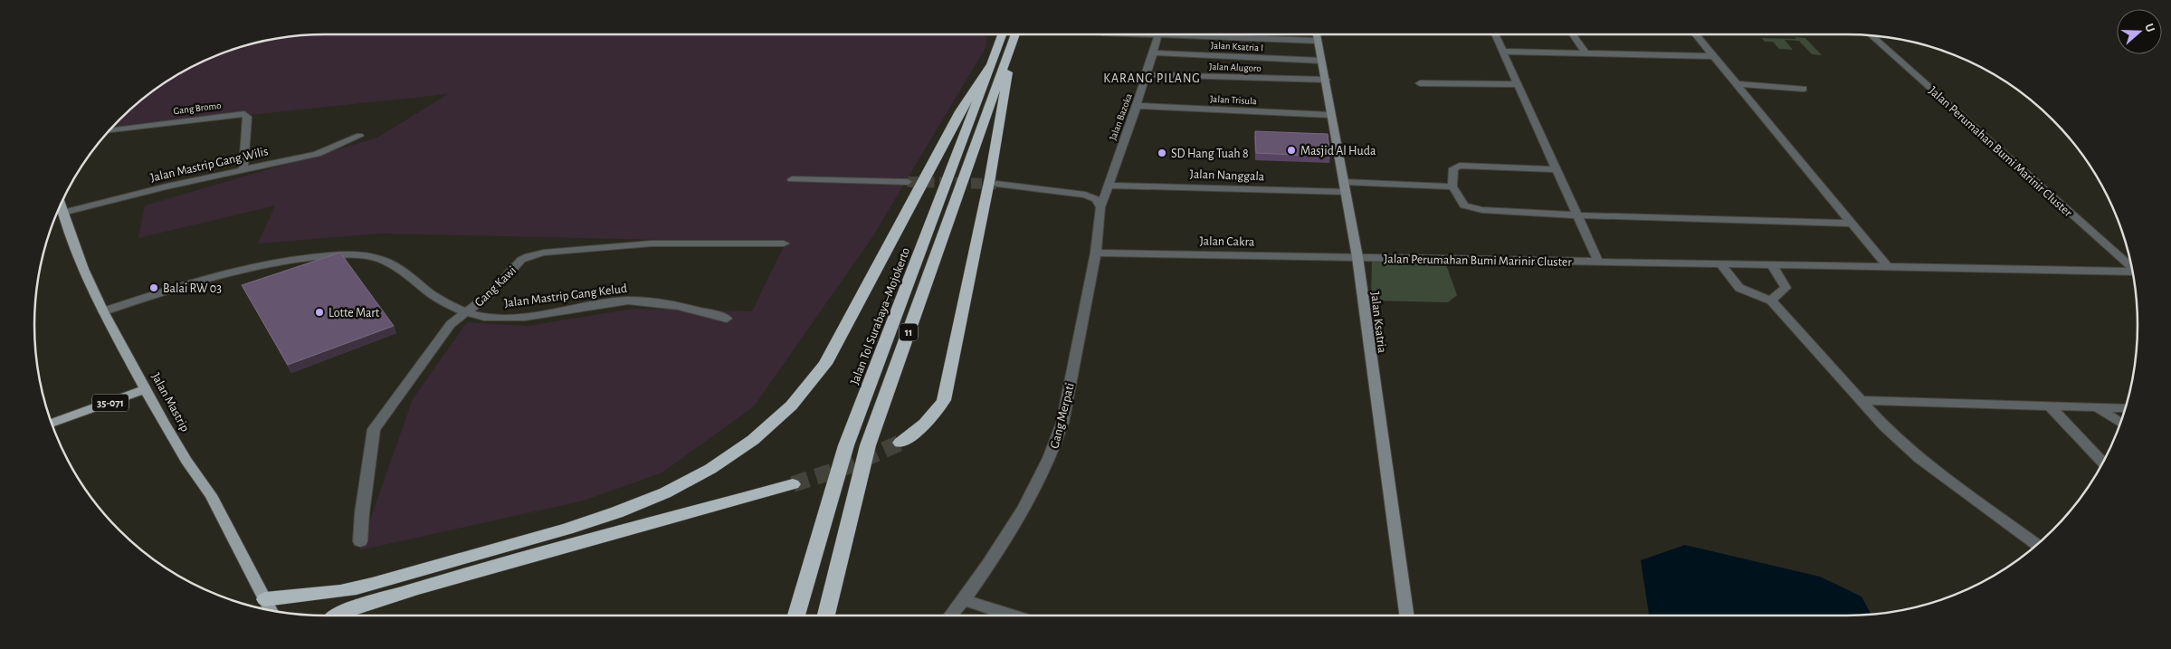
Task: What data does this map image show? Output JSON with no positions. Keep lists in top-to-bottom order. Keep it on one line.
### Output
{"streets":{"highway":["Jalan Tol Surabaya–Mojokerto","11"],"main road":["Jalan Mastrip","35-071"],"street":["Jalan Ksatria I","Jalan Alugoro","Jalan Trisula","Gang Bromo","Jalan Bazoka","Jalan Perumahan Bumi Marinir Cluster","Jalan Mastrip Gang Wilis","Jalan Nanggala","Jalan Cakra","Gang Kawi","Jalan Mastrip Gang Kelud","Jalan Ksatria","Gang Merpati"]},"crossings":[["Jalan Ksatria I","Jalan Bazoka"],["Jalan Ksatria I","Jalan Ksatria"],["Jalan Alugoro","Jalan Bazoka"],["Jalan Alugoro","Jalan Ksatria"],["Jalan Trisula","Jalan Bazoka"],["Jalan Trisula","Jalan Ksatria"],["Gang Bromo","Jalan Mastrip Gang Wilis"],["Jalan Bazoka","Jalan Nanggala"],["Jalan Bazoka","Gang Merpati"],["Jalan Perumahan Bumi Marinir Cluster","Jalan Cakra"],["Jalan Perumahan Bumi Marinir Cluster","Jalan Ksatria"],["Jalan Mastrip Gang Wilis","Jalan Mastrip"],["Jalan Nanggala","Jalan Ksatria"],["Jalan Nanggala","Gang Merpati"],["Jalan Cakra","Jalan Ksatria"],["Jalan Cakra","Gang Merpati"],["Gang Kawi","Jalan Mastrip Gang Kelud"],["Jalan Mastrip Gang Kelud","Jalan Mastrip"],["Jalan Mastrip","35-071"]],"districts":["KARANG PILANG"],"places":["Masjid Al Huda","SD Hang Tuah 8","Balai RW 03","Lotte Mart"],"north":"right"}
